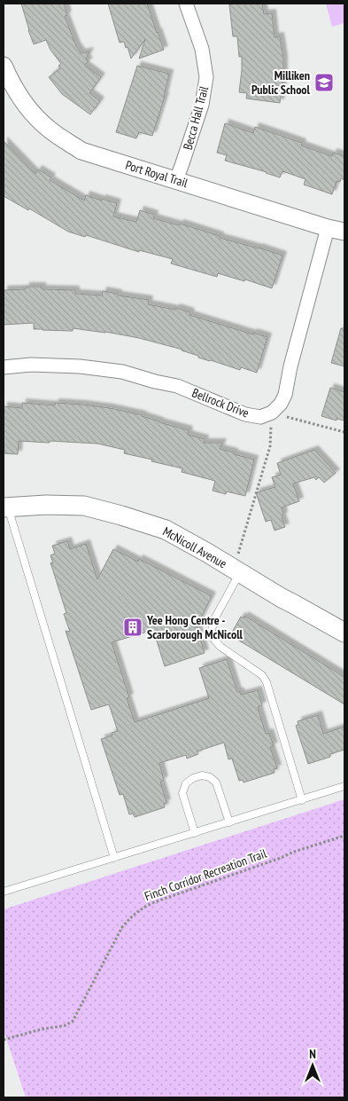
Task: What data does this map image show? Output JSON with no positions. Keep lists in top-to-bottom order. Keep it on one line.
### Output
{"streets":{"main road":["McNicoll Avenue"],"street":["Becca Hall Trail","Port Royal Trail","Bellrock Drive"],"path":["Finch Corridor Recreation Trail"]},"crossings":[["Becca Hall Trail","Port Royal Trail"]],"places":{"school or university":["Milliken Public School"],"building":["Yee Hong Centre - Scarborough McNicoll"]},"north":"top"}
